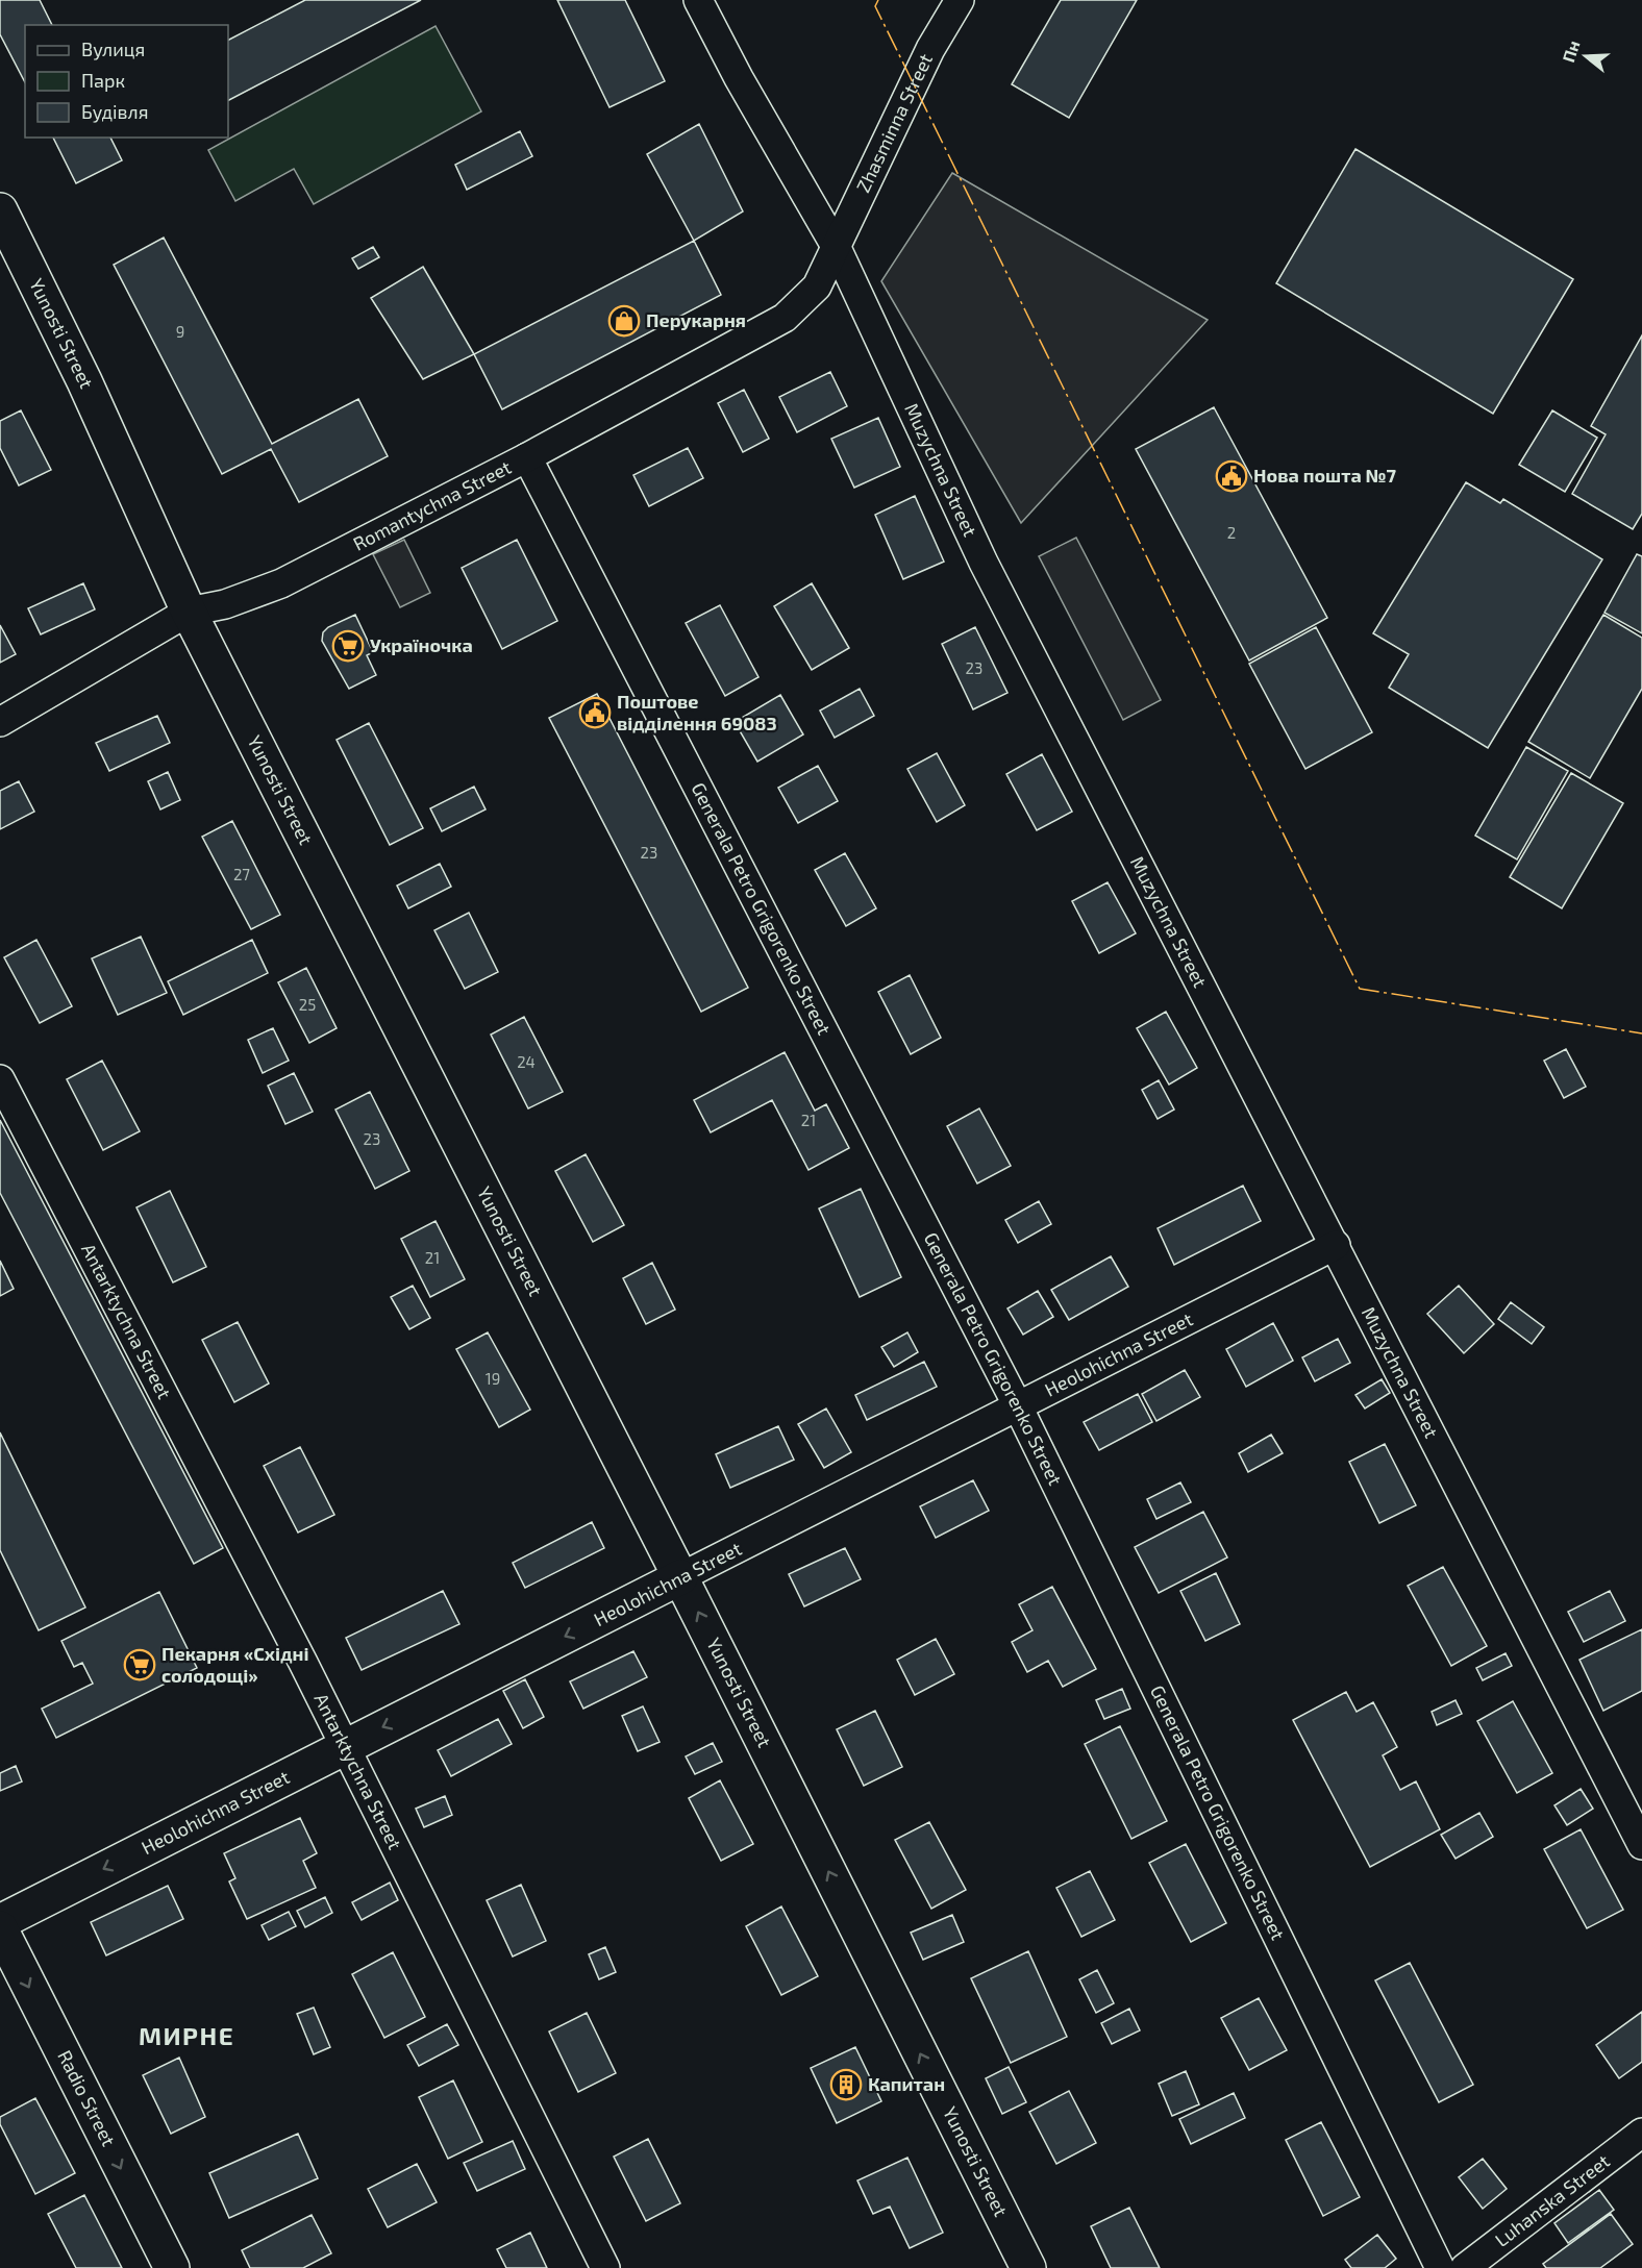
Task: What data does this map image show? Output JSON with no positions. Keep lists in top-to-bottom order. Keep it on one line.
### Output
{"streets":{"street":["Zhasminna Street","Yunosti Street","Muzychna Street","Romantychna Street","Generala Petro Grigorenko Street","Antarktychna Street","Heolohichna Street","Radio Street","Luhanska Street"]},"crossings":[["Zhasminna Street","Muzychna Street"],["Zhasminna Street","Romantychna Street"],["Yunosti Street","Romantychna Street"],["Yunosti Street","Heolohichna Street"],["Muzychna Street","Romantychna Street"],["Muzychna Street","Heolohichna Street"],["Romantychna Street","Generala Petro Grigorenko Street"],["Generala Petro Grigorenko Street","Heolohichna Street"],["Antarktychna Street","Heolohichna Street"]],"one_way":["Heolohichna Street","Radio Street"],"districts":["МИРНЕ"],"places":{"shop":["Перукарня"],"public building":["Нова пошта №7","Поштове відділення 69083"],"supermarket":["Україночка","Пекарня «Східні солодощі»"],"building":["Капитан"]},"house_numbers":["9","2","23","23","27","25","24","21","23","21","19"],"legend":["Вулиця","Парк","Будівля"],"north":"left"}
